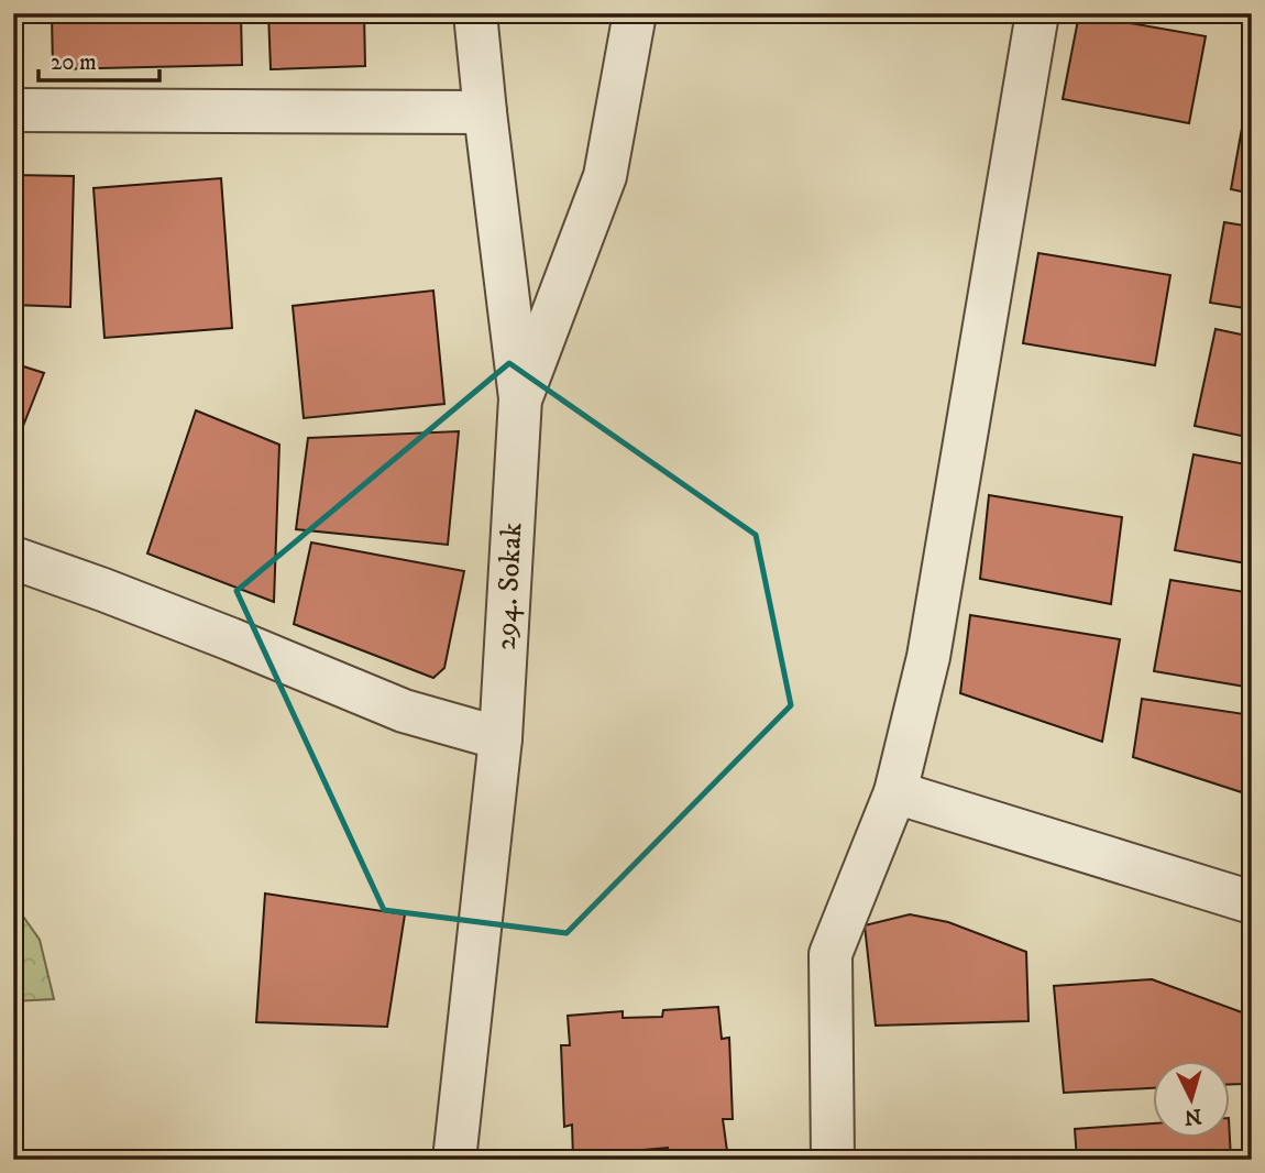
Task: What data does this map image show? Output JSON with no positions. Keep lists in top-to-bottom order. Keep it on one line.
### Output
{"streets":{"street":["294. Sokak"]},"scale_bar":"20 m","north":"bottom"}
